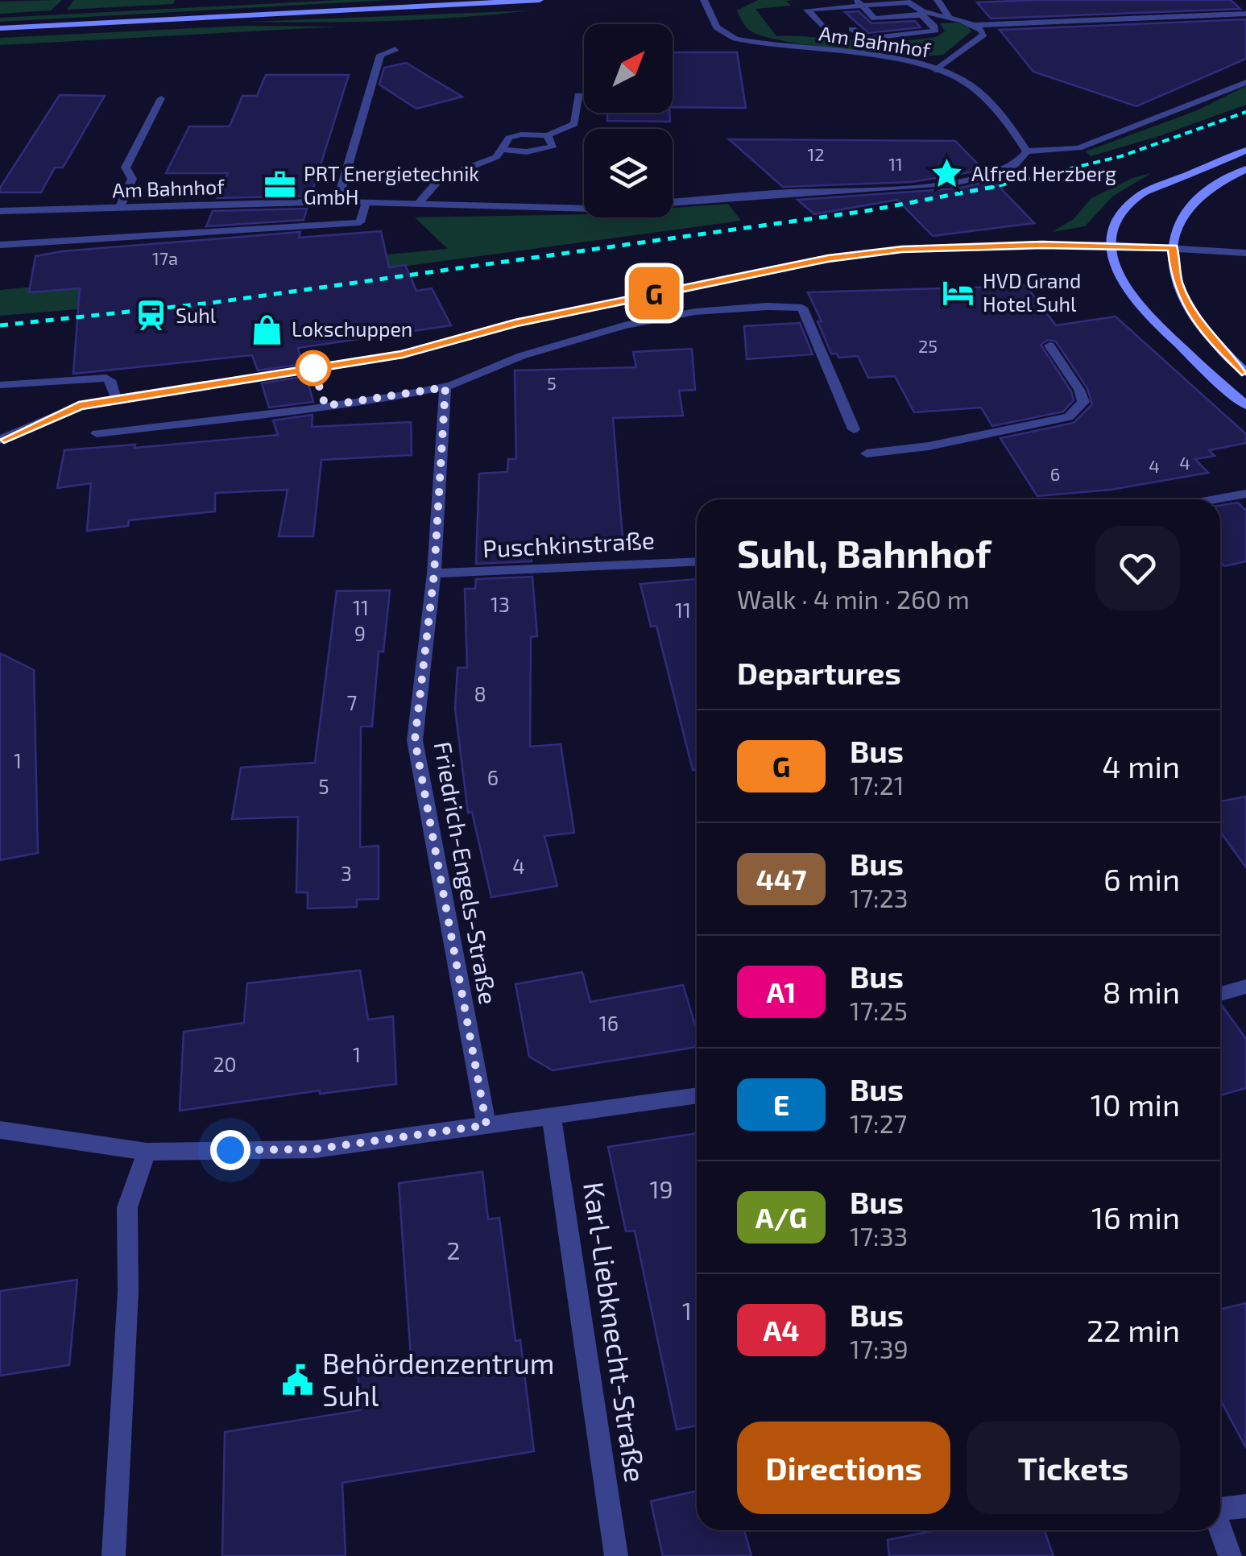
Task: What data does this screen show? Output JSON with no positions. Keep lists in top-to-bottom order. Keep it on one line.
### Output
{"streets":{"street":["Am Bahnhof","Puschkinstraße","Friedrich-Engels-Straße","Karl-Liebknecht-Straße"]},"crossings":[["Puschkinstraße","Friedrich-Engels-Straße"]],"places":{"place":["Alfred Herzberg"],"office":["PRT Energietechnik GmbH"],"hotel":["HVD Grand Hotel Suhl"],"station":["Suhl"],"shop":["Lokschuppen"],"public building":["Behördenzentrum Suhl"]},"lines":["bus line G"],"house_numbers":["12","11","17a","25","5","4","4","6","13","11","11","9","8","7","1","6","5","4","3","16","1","20","19","2","1"],"north":"top right","page":{"on_map":"G","heading":[["Suhl, Bahnhof","Walk · 4 min · 260 m"],"Departures"],"list":[{"mark":"G","name":"Bus","note":"17:21","value":"4 min"},{"mark":"447","name":"Bus","note":"17:23","value":"6 min"},{"mark":"A1","name":"Bus","note":"17:25","value":"8 min"},{"mark":"E","name":"Bus","note":"17:27","value":"10 min"},{"mark":"A/G","name":"Bus","note":"17:33","value":"16 min"},{"mark":"A4","name":"Bus","note":"17:39","value":"22 min"}],"buttons":["Directions","Tickets"]}}
